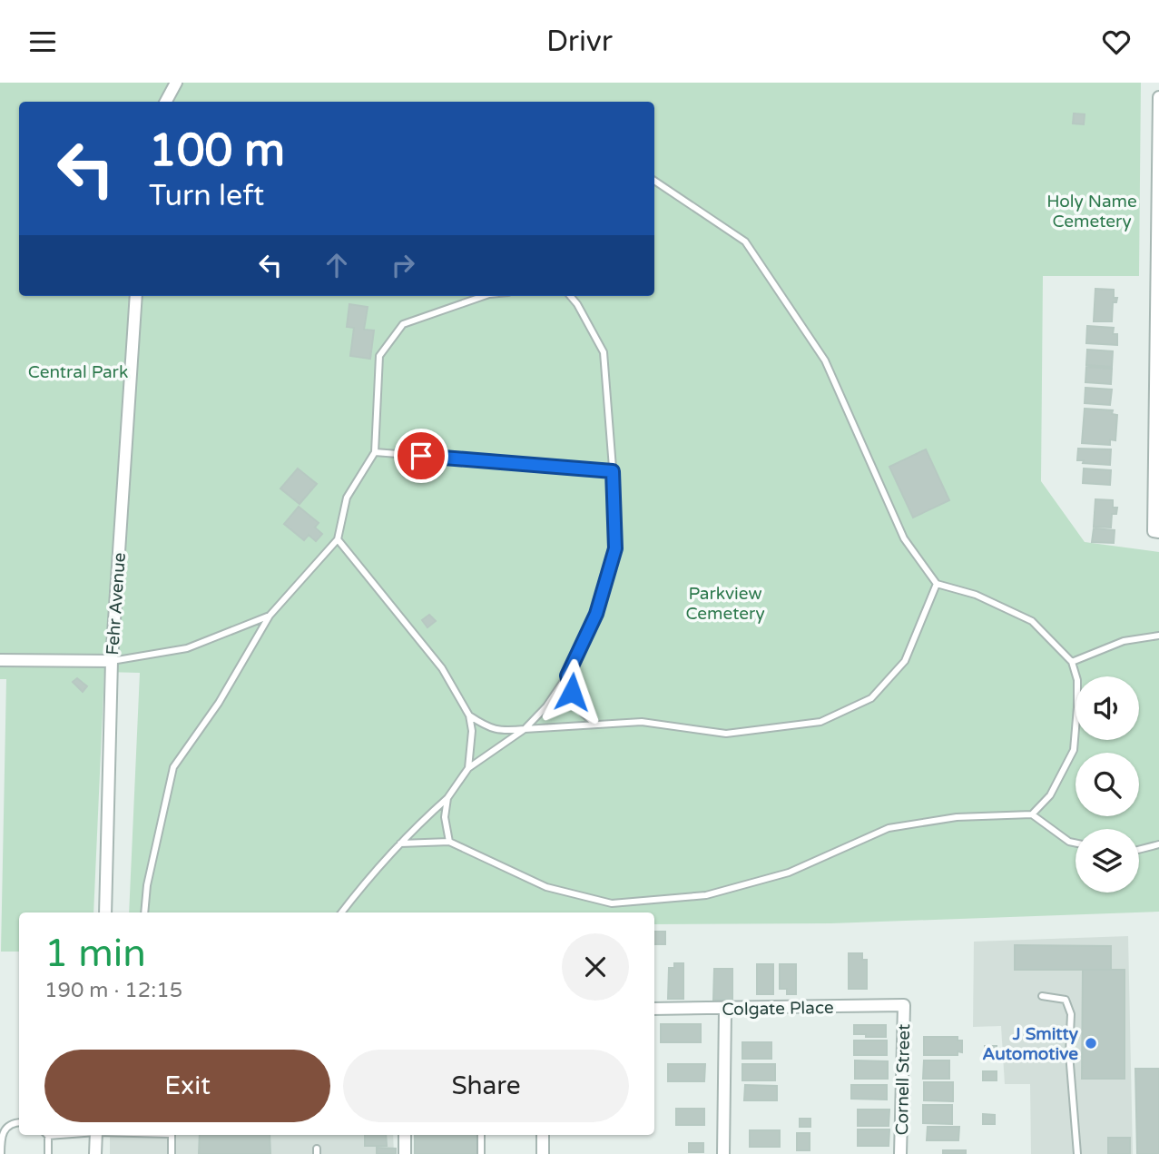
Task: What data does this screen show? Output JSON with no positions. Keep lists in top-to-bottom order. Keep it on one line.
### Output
{"streets":{"street":["Fehr Avenue","Colgate Place","Cornell Street"]},"crossings":[["Colgate Place","Cornell Street"]],"parks":["Holy Name Cemetery","Central Park","Parkview Cemetery"],"places":["J Smitty Automotive"],"page":{"header":"Drivr","turn":["100 m","Turn left"],"heading":["1 min","190 m · 12:15"],"buttons":["Exit","Share"]}}
